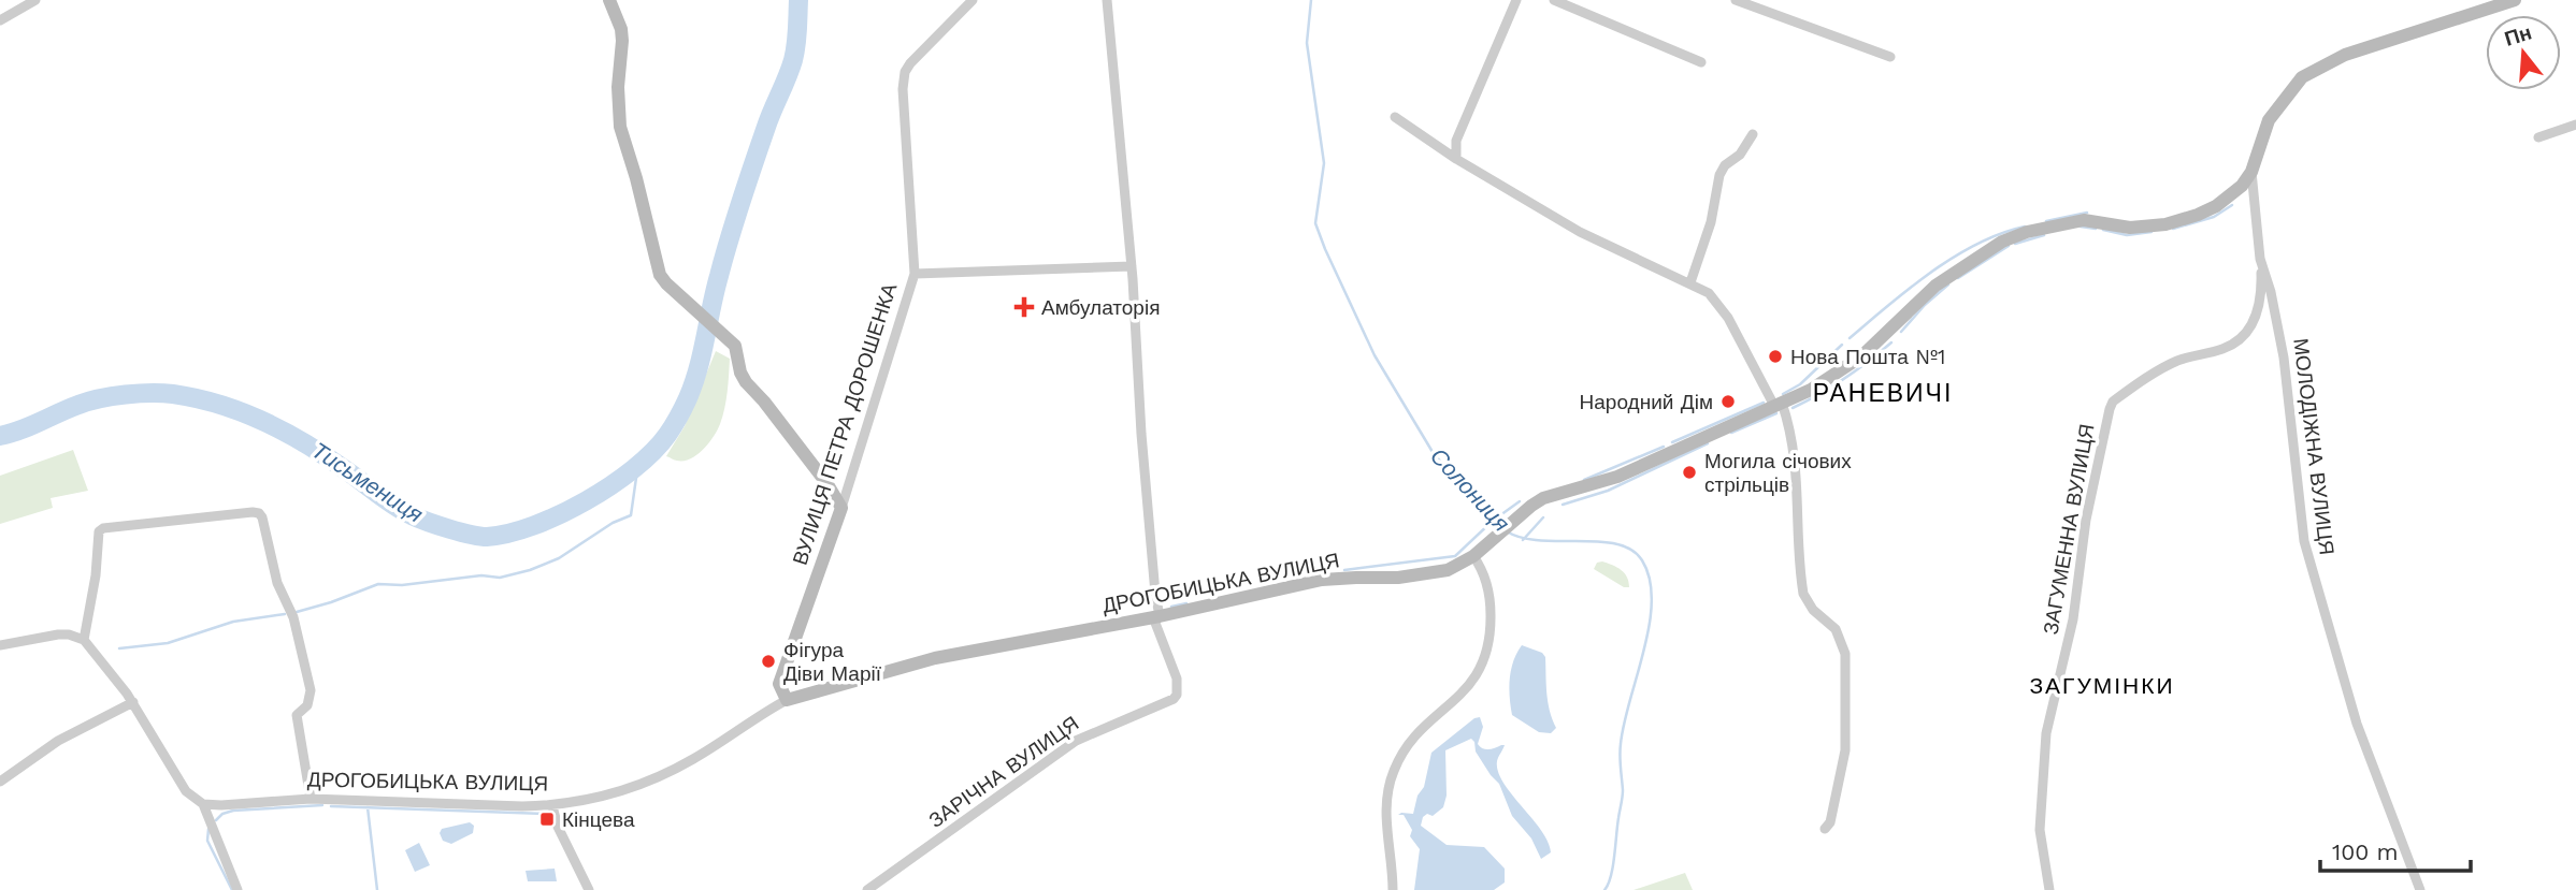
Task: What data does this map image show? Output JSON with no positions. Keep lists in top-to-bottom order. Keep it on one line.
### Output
{"streets":{"street":["ВУЛИЦЯ ПЕТРА ДОРОШЕНКА","МОЛОДІЖНА ВУЛИЦЯ","ЗАГУМЕННА ВУЛИЦЯ","ДРОГОБИЦЬКА ВУЛИЦЯ","ЗАРІЧНА ВУЛИЦЯ"]},"crossings":[["ВУЛИЦЯ ПЕТРА ДОРОШЕНКА","ДРОГОБИЦЬКА ВУЛИЦЯ"],["МОЛОДІЖНА ВУЛИЦЯ","ЗАГУМЕННА ВУЛИЦЯ"],["МОЛОДІЖНА ВУЛИЦЯ","ДРОГОБИЦЬКА ВУЛИЦЯ"],["ДРОГОБИЦЬКА ВУЛИЦЯ","ЗАРІЧНА ВУЛИЦЯ"]],"districts":["РАНЕВИЧІ","ЗАГУМІНКИ"],"water":["Тисьмениця","Солониця"],"places":{"health":["Амбулаторія"],"other":["Нова Пошта №1","Народний Дім","Могила січових стрільців","Фігура Діви Марії"],"transit":["Кінцева"]},"scale_bar":"100 m","north":"top"}
